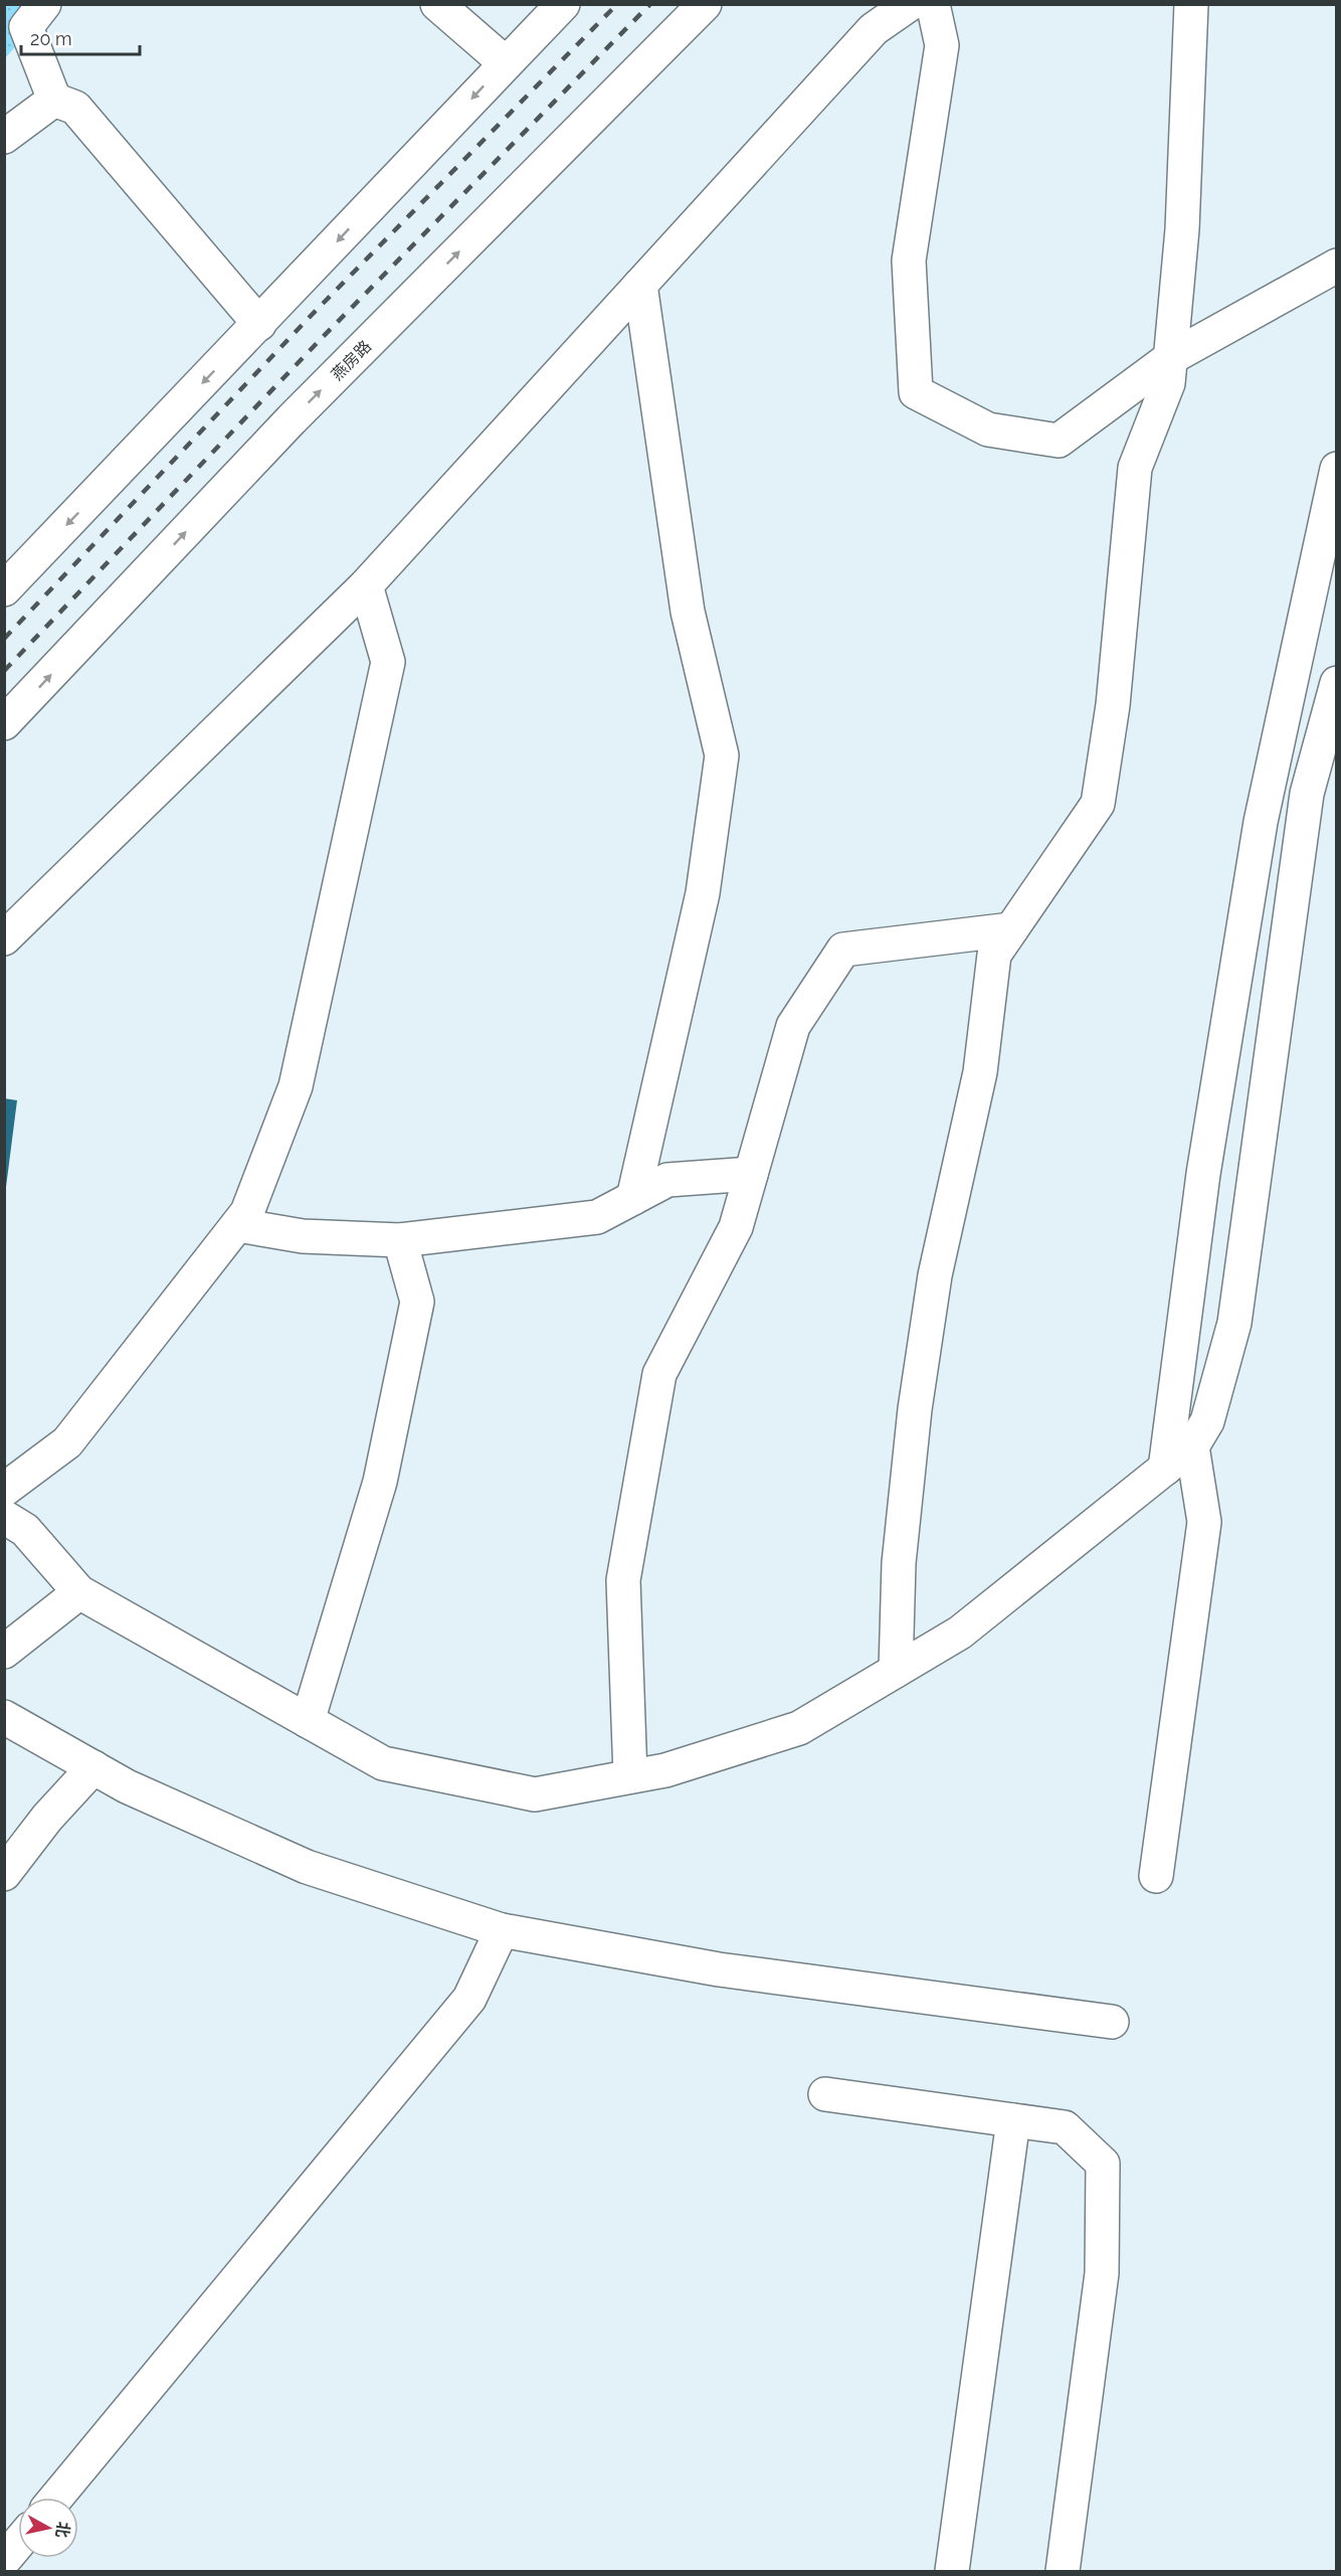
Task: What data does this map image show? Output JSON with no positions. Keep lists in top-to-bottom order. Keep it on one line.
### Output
{"streets":{"street":["燕房路"]},"scale_bar":"20 m","north":"right"}
